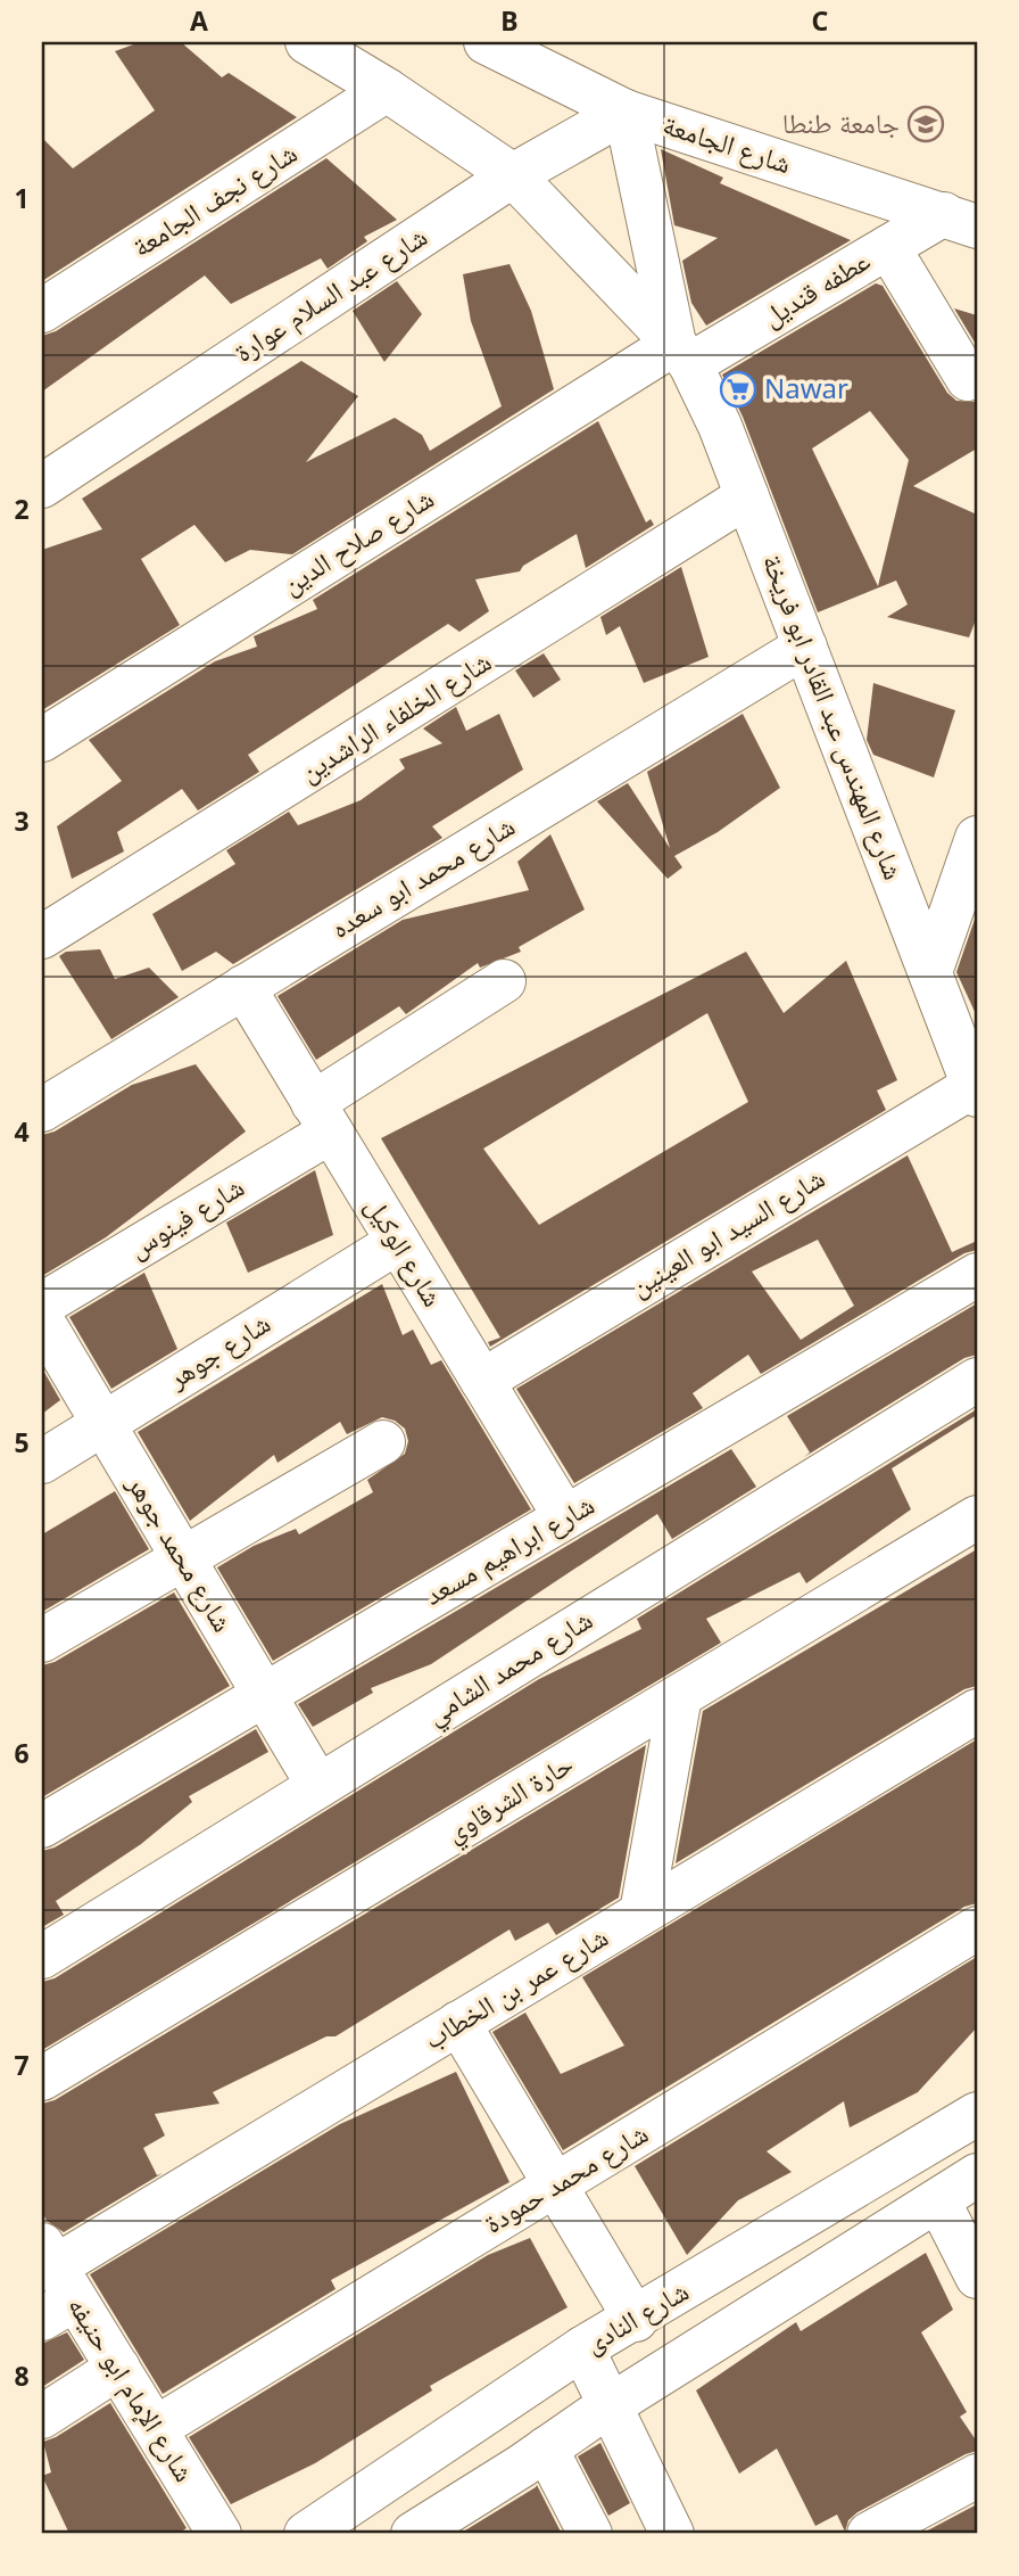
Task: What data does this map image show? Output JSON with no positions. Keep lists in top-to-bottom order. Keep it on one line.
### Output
{"streets":{"street":["شارع الجامعة","شارع نجف الجامعة","عطفه قنديل","شارع عبد السلام عوارة","شارع صلاح الدين","شارع الخلفاء الراشدين","شارع المهندس عبد القادر ابو فريخة","شارع محمد ابو سعده","شارع فينوس","شارع السيد ابو العينين","شارع الوكيل","شارع جوهر","شارع ابراهيم مسعد","شارع محمد جوهر","شارع محمد الشامي","حارة الشرقاوي","شارع عمر بن الخطاب","شارع محمد حمودة","شارع النادى","شارع الإمام ابو حنيفه"]},"crossings":[["شارع الجامعة","عطفه قنديل"],["شارع الجامعة","شارع عبد السلام عوارة"],["شارع الجامعة","شارع المهندس عبد القادر ابو فريخة"],["شارع نجف الجامعة","شارع المهندس عبد القادر ابو فريخة"],["عطفه قنديل","شارع صلاح الدين"],["عطفه قنديل","شارع المهندس عبد القادر ابو فريخة"],["شارع عبد السلام عوارة","شارع المهندس عبد القادر ابو فريخة"],["شارع صلاح الدين","شارع المهندس عبد القادر ابو فريخة"],["شارع الخلفاء الراشدين","شارع المهندس عبد القادر ابو فريخة"],["شارع المهندس عبد القادر ابو فريخة","شارع محمد ابو سعده"],["شارع المهندس عبد القادر ابو فريخة","شارع السيد ابو العينين"],["شارع محمد ابو سعده","شارع الوكيل"],["شارع فينوس","شارع الوكيل"],["شارع السيد ابو العينين","شارع الوكيل"],["شارع الوكيل","شارع جوهر"],["شارع الوكيل","شارع ابراهيم مسعد"],["شارع جوهر","شارع محمد جوهر"],["شارع ابراهيم مسعد","شارع محمد جوهر"],["شارع محمد جوهر","شارع محمد الشامي"],["شارع عمر بن الخطاب","شارع الإمام ابو حنيفه"],["شارع محمد حمودة","شارع الإمام ابو حنيفه"]],"places":{"school or university":["جامعة طنطا"],"supermarket":["Nawar"]},"grid":{"columns":["A","B","C"],"rows":["1","2","3","4","5","6","7","8"]}}
